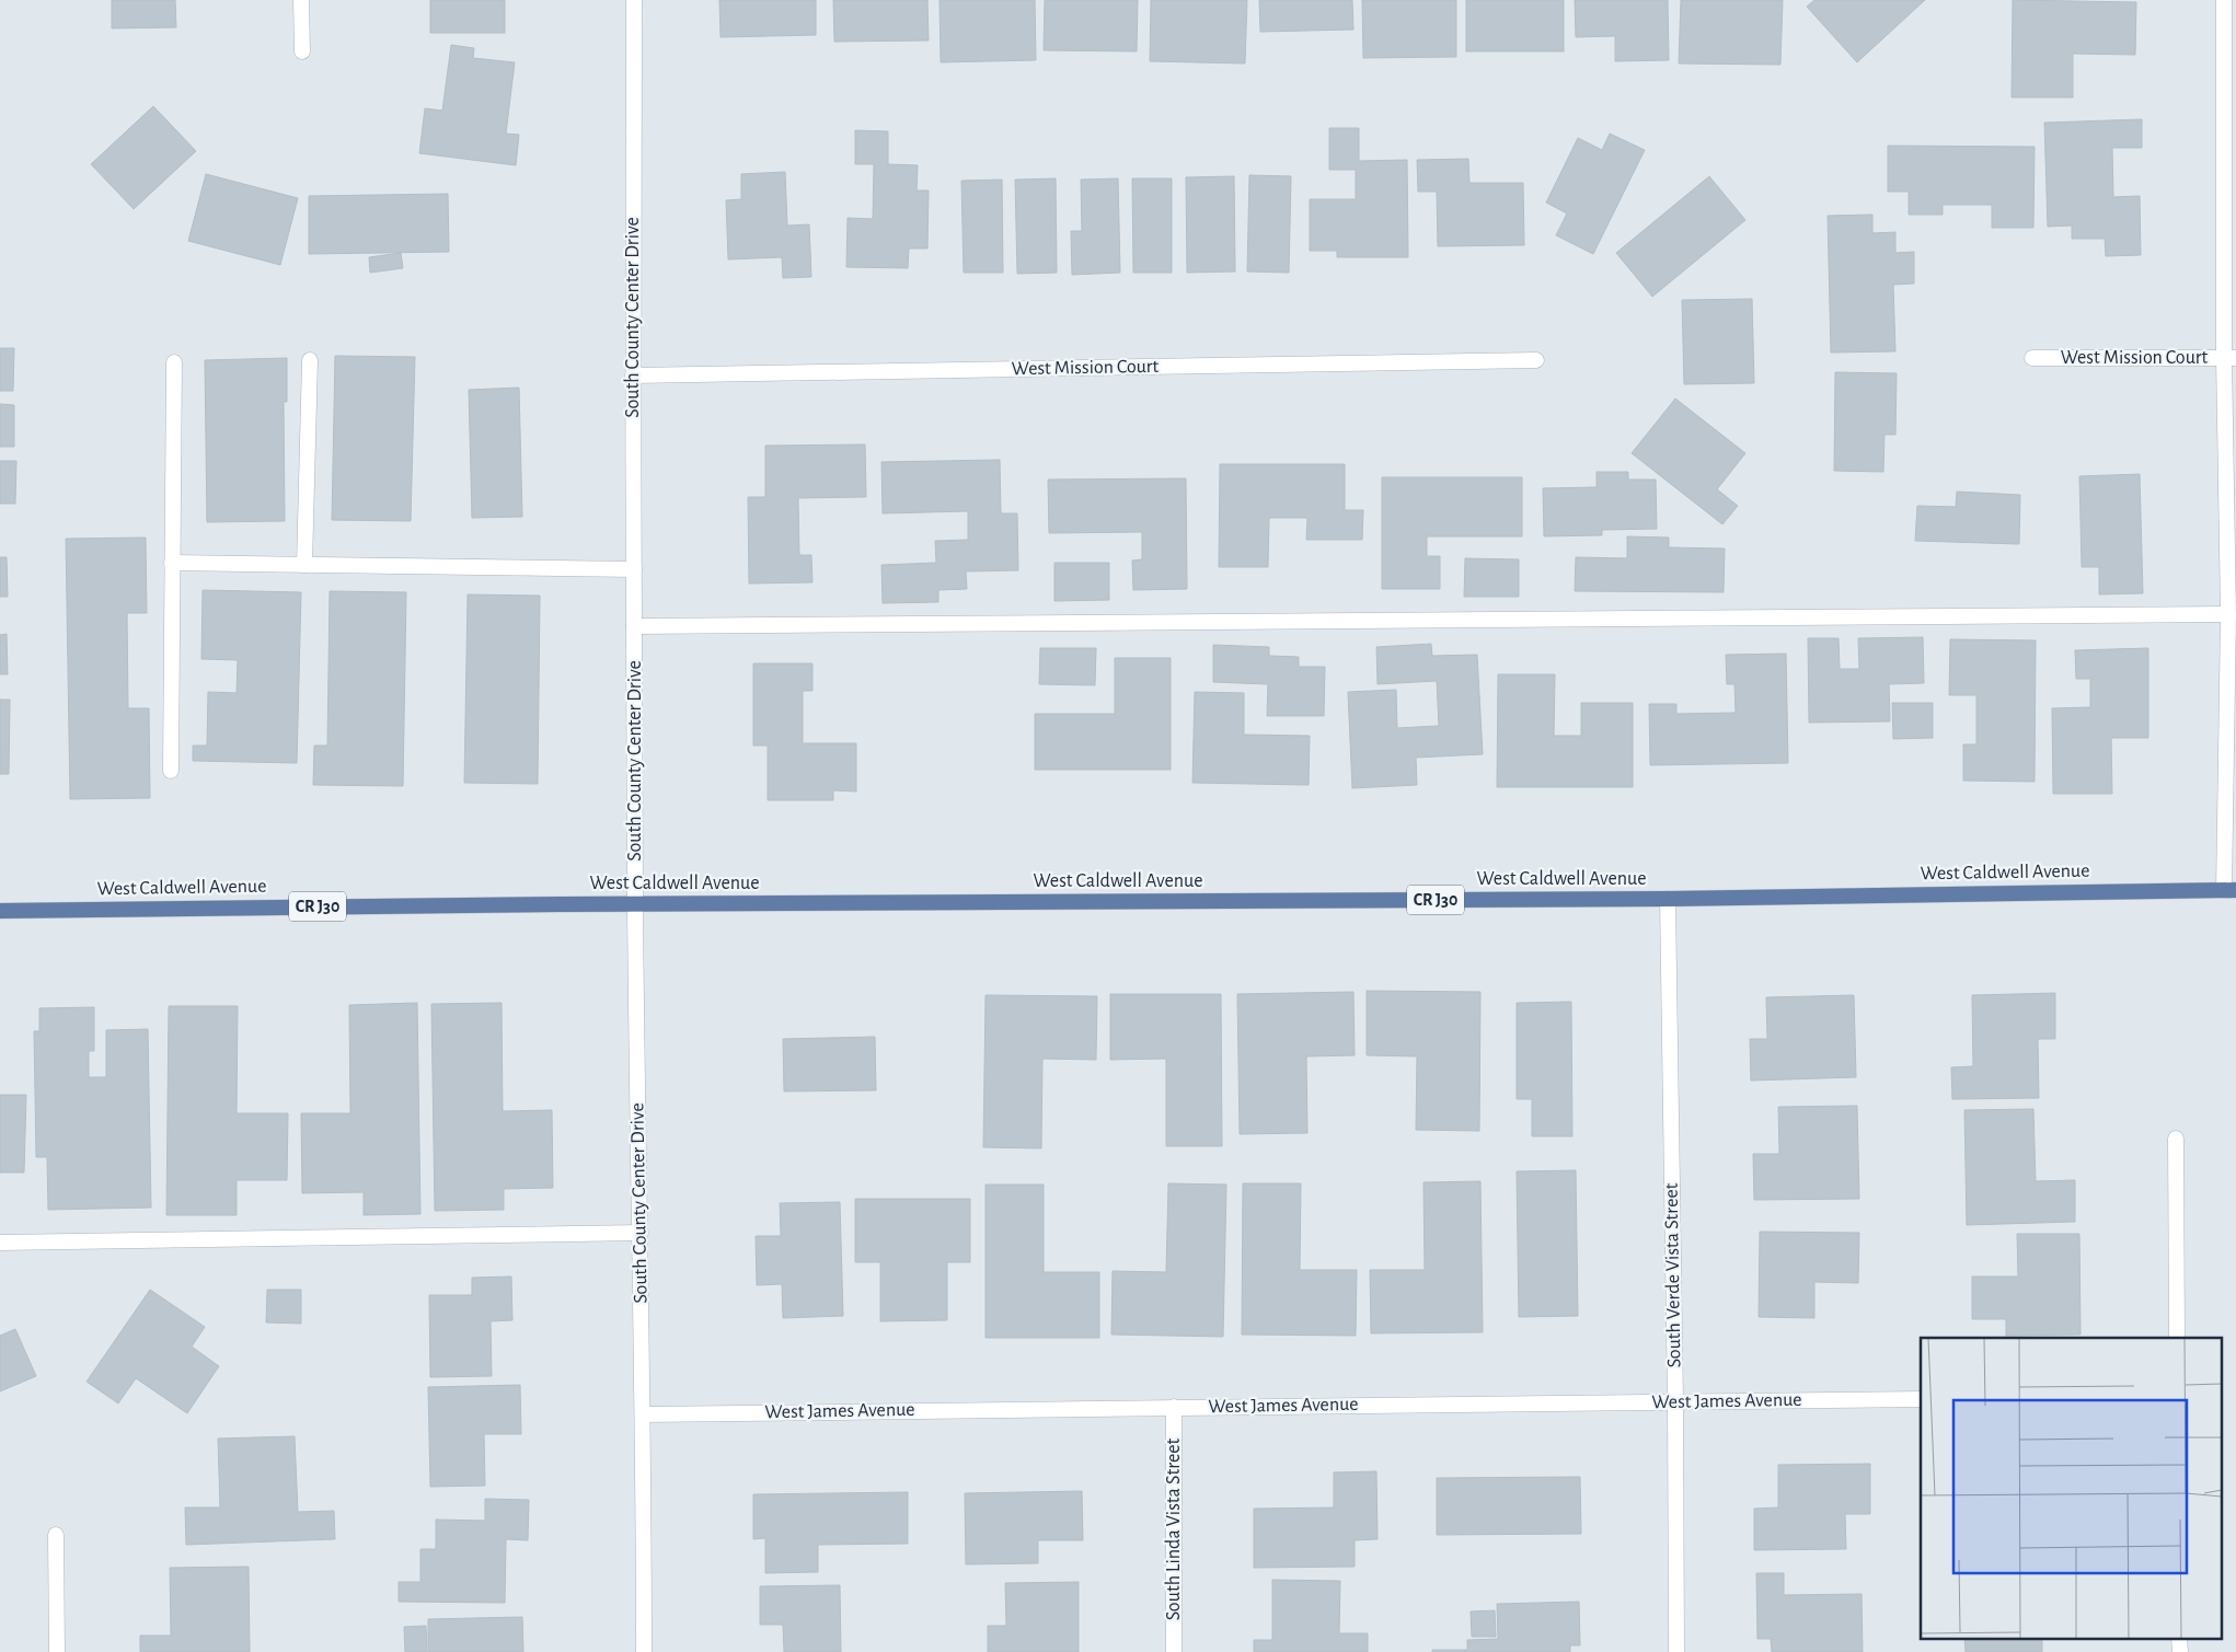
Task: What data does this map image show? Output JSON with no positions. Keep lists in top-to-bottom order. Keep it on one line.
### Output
{"streets":{"main road":["West Caldwell Avenue","CR J30"],"street":["South County Center Drive","West Mission Court","South Verde Vista Street","West James Avenue","South Linda Vista Street"]},"crossings":[["South County Center Drive","West Mission Court"],["South County Center Drive","West Caldwell Avenue"],["South County Center Drive","West James Avenue"],["West Caldwell Avenue","South Verde Vista Street"],["South Verde Vista Street","West James Avenue"],["West James Avenue","South Linda Vista Street"]]}
